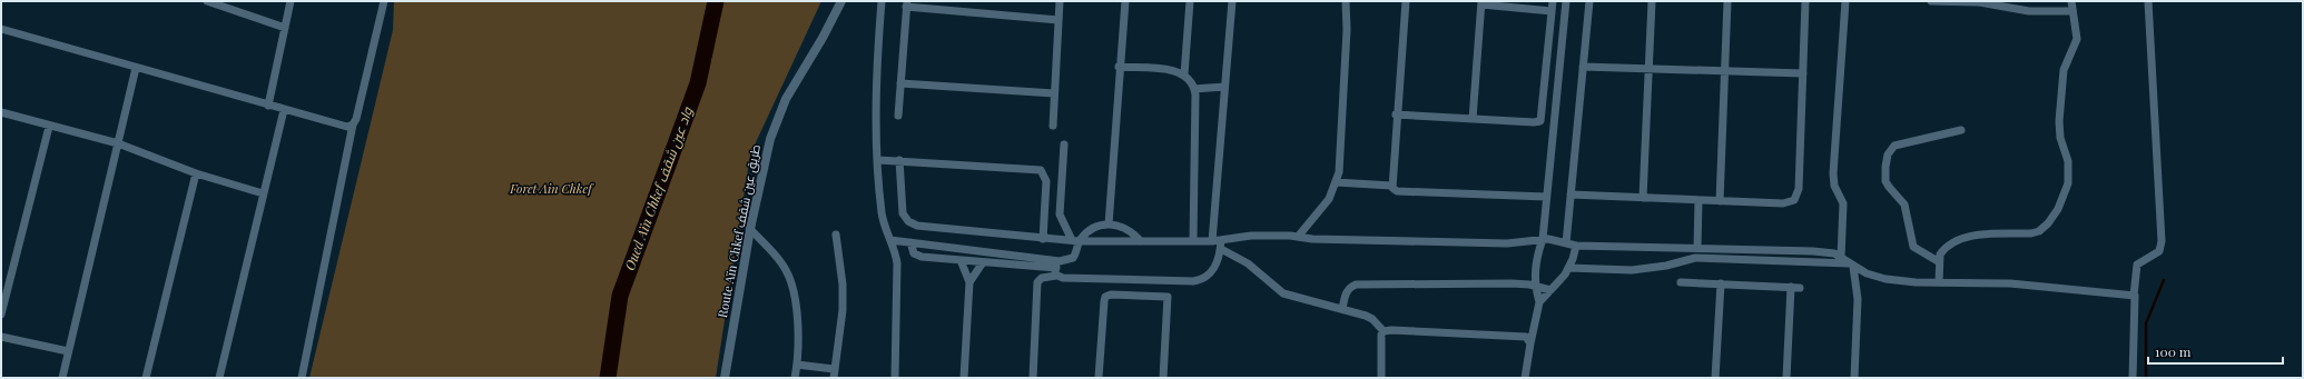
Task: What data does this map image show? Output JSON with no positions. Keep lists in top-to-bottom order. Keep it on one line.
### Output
{"streets":{"street":["Route Aïn Chkef طريق عين شقف"]},"water":["Oued Aïn Chkef واد عين شقف"],"parks":["Foret Ain Chkef"],"scale_bar":"100 m"}
